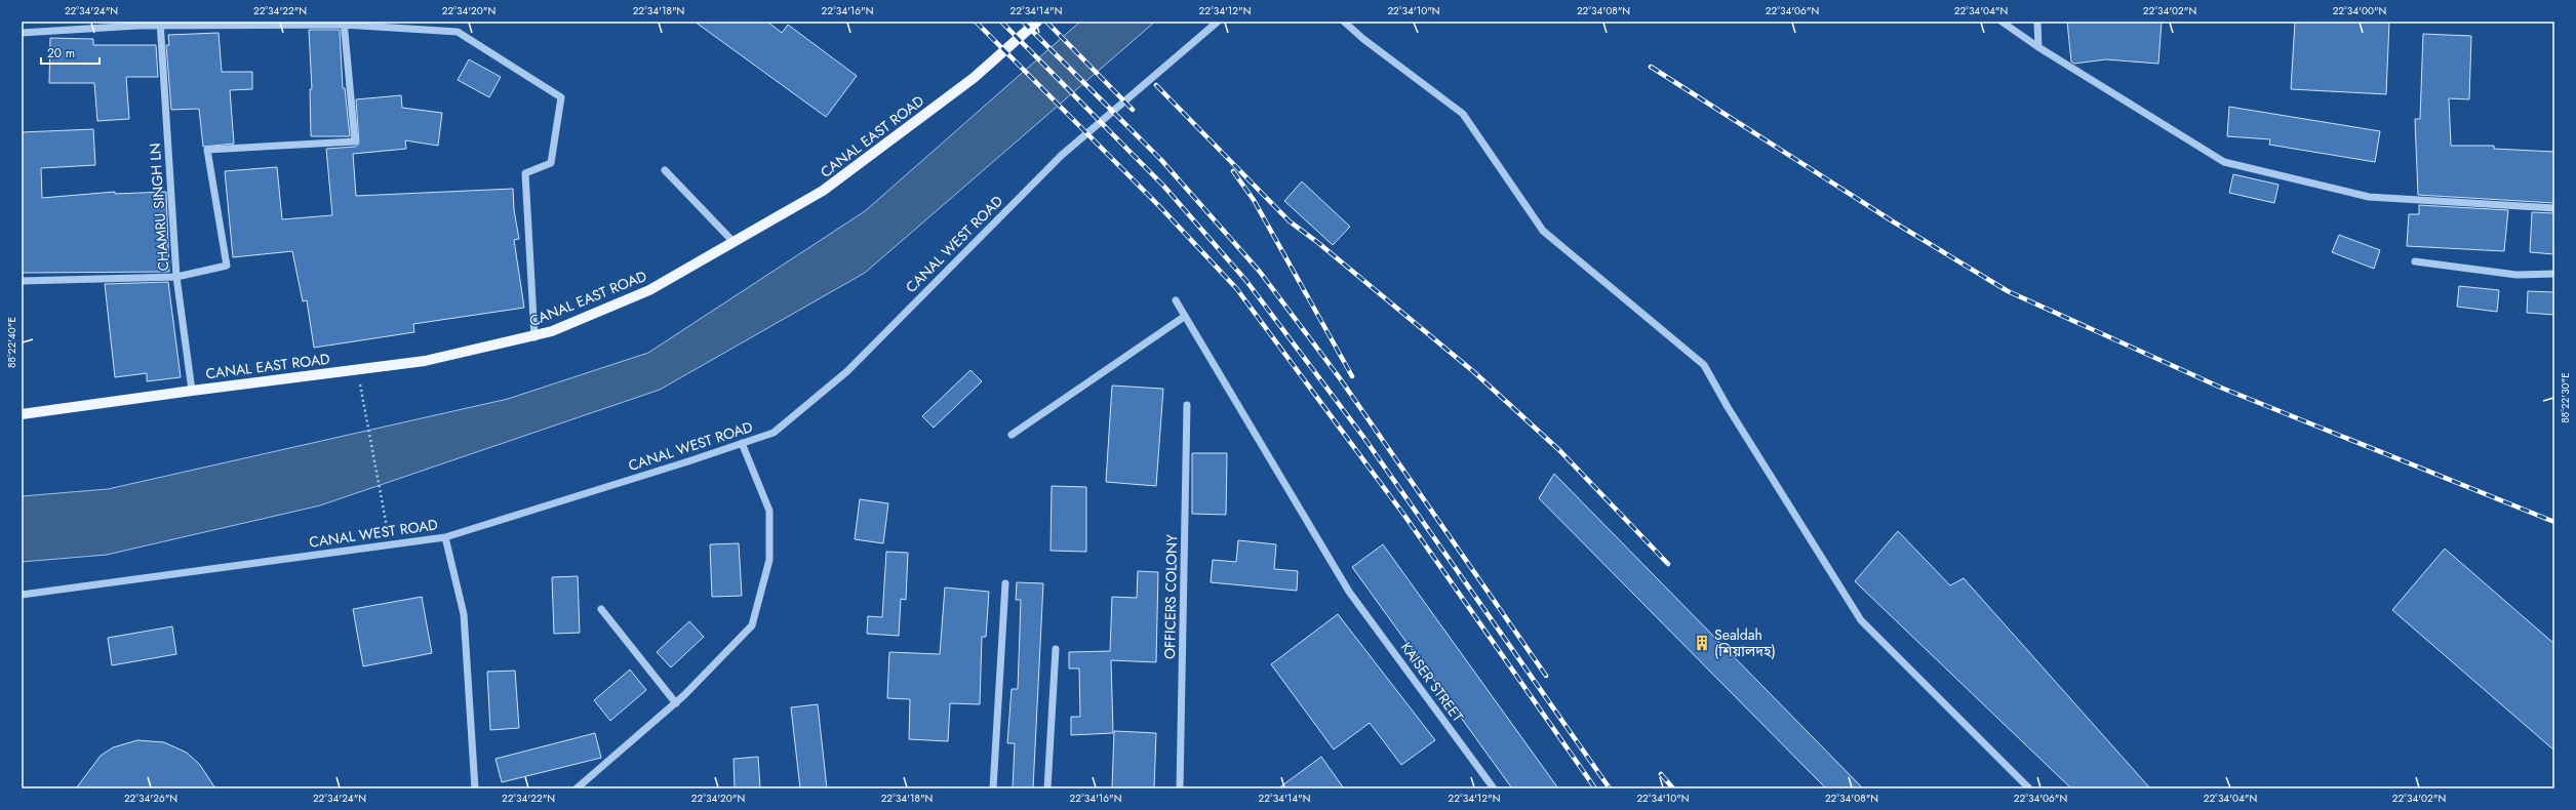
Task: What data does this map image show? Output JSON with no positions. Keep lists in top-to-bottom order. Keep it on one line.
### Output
{"streets":{"main road":["CANAL EAST ROAD"],"street":["CHAMRU SINGH LN","CANAL WEST ROAD","OFFICERS COLONY","KAISER STREET"]},"crossings":[["CANAL EAST ROAD","CHAMRU SINGH LN"]],"places":{"building":["Sealdah (শিয়ালদহ)"]},"scale_bar":"20 m","coordinates":["22°34'24\"N","22°34'22\"N","22°34'20\"N","22°34'18\"N","22°34'16\"N","22°34'14\"N","22°34'12\"N","22°34'10\"N","22°34'08\"N","22°34'06\"N","22°34'04\"N","22°34'02\"N","22°34'00\"N","88°22'40\"E","88°22'30\"E","22°34'26\"N"]}
